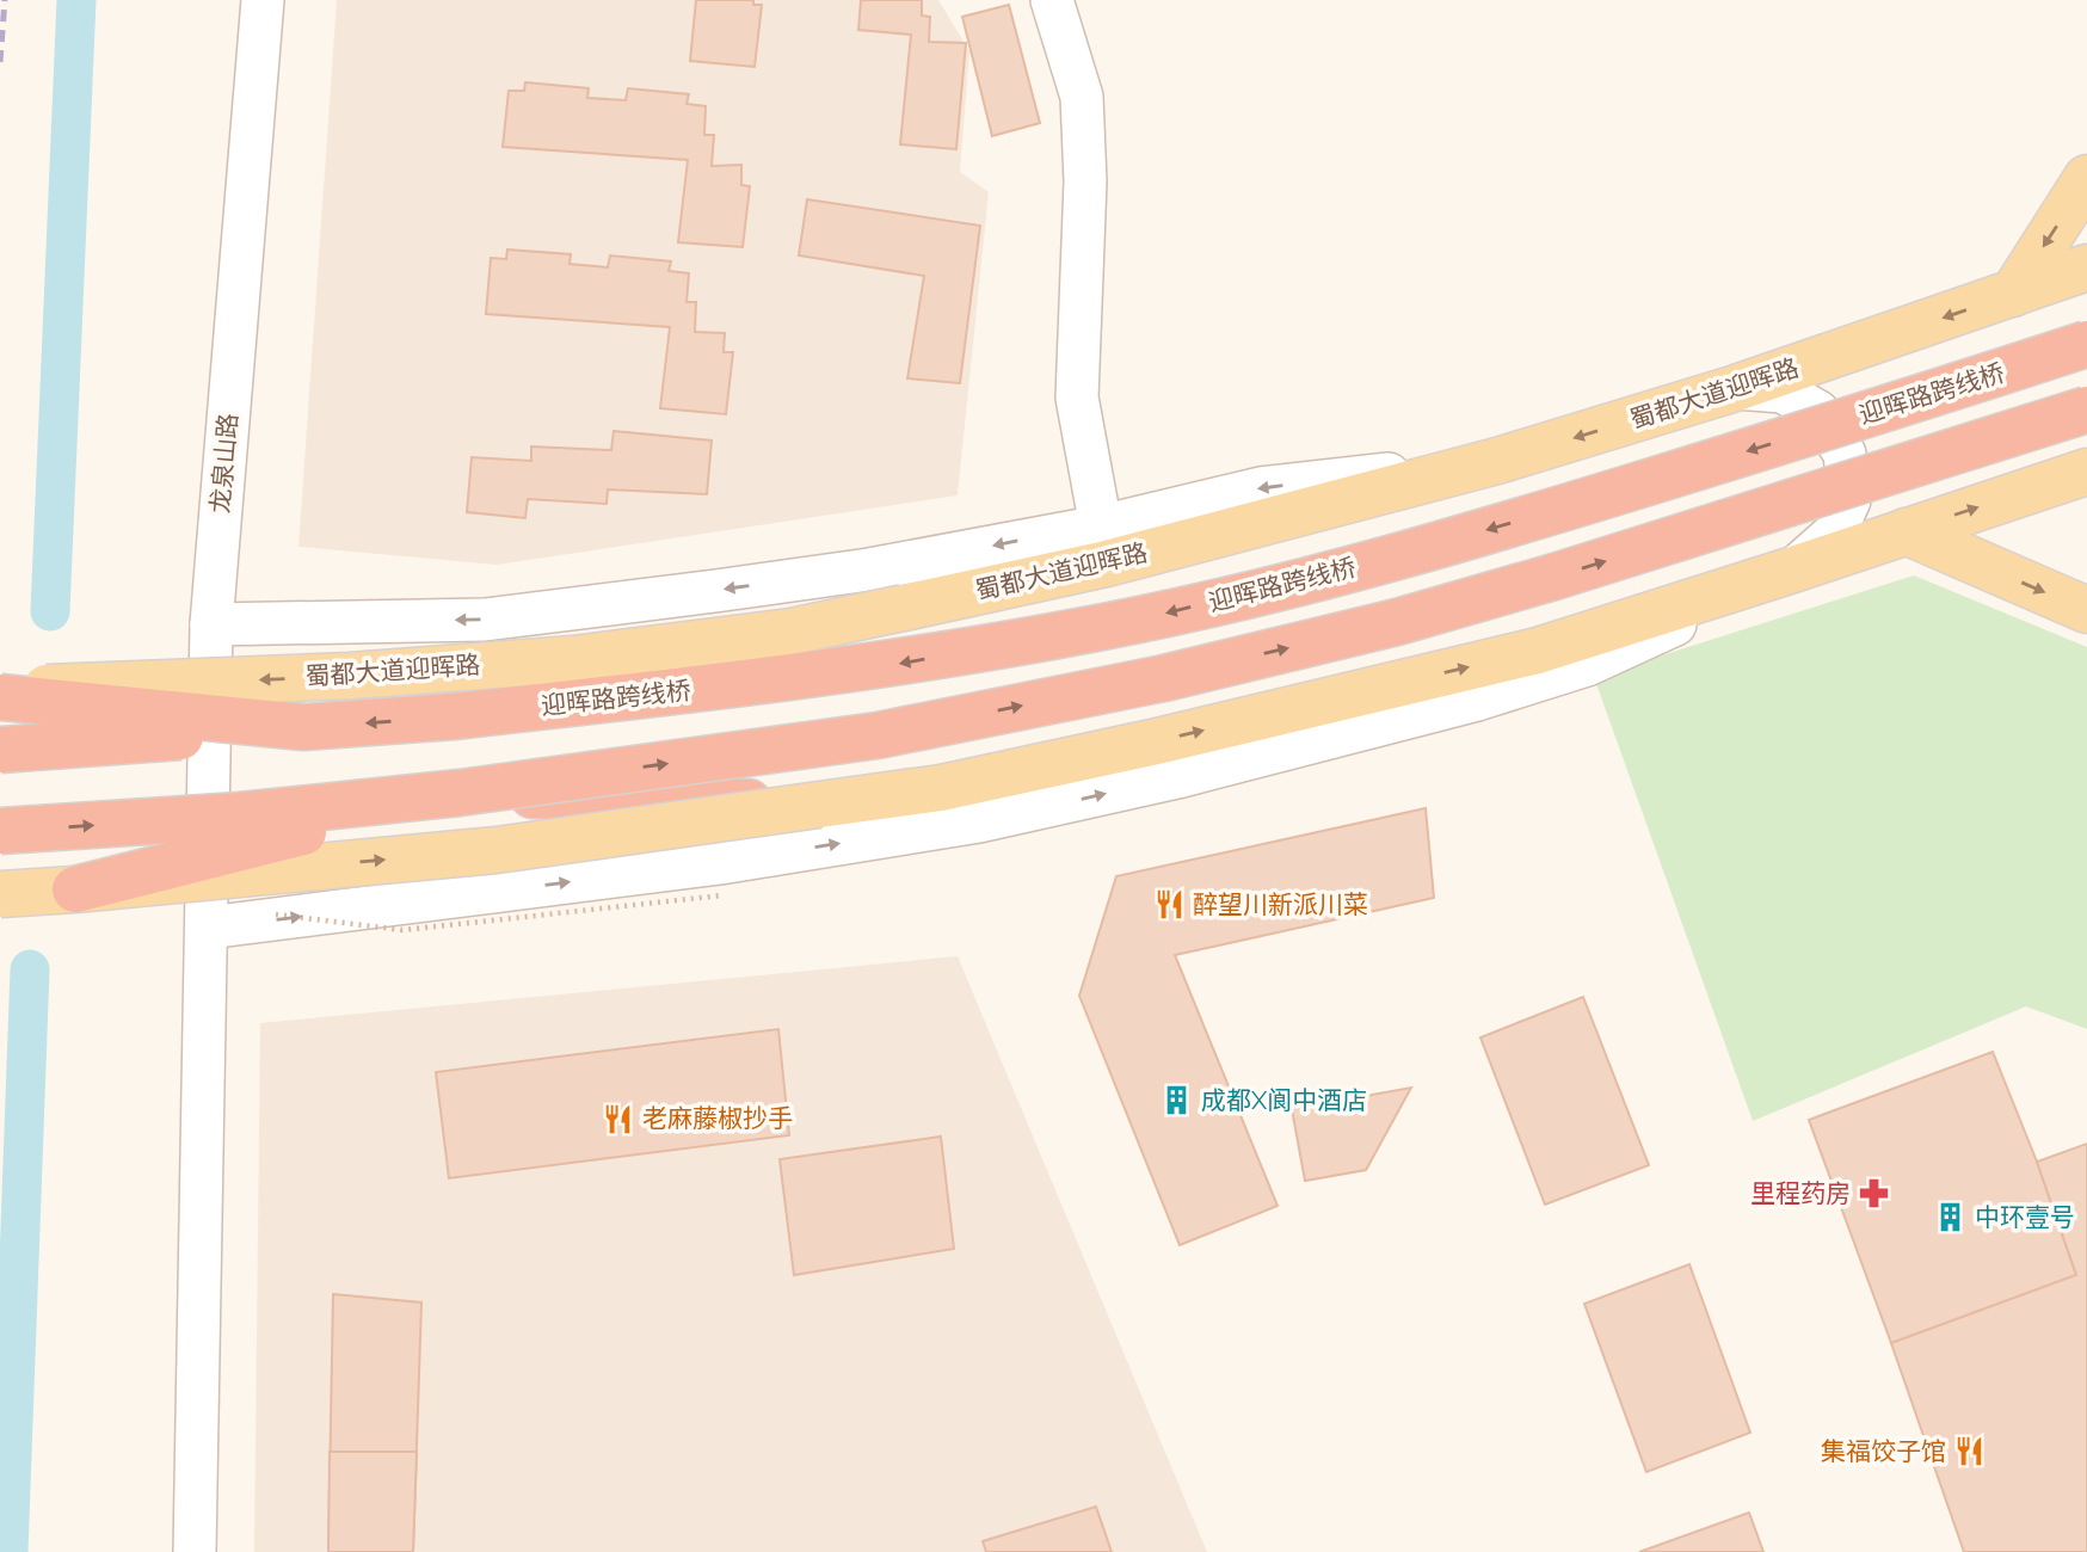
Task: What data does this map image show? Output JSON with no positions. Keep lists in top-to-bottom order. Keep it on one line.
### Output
{"streets":{"highway":["蜀都大道迎晖路","迎晖路跨线桥"],"street":["龙泉山路"]},"crossings":[["蜀都大道迎晖路","迎晖路跨线桥"]],"places":{"restaurant":["醉望川新派川菜","老麻藤椒抄手","集福饺子馆"],"building":["成都X阆中酒店","中环壹号"],"pharmacy":["里程药房"]}}
